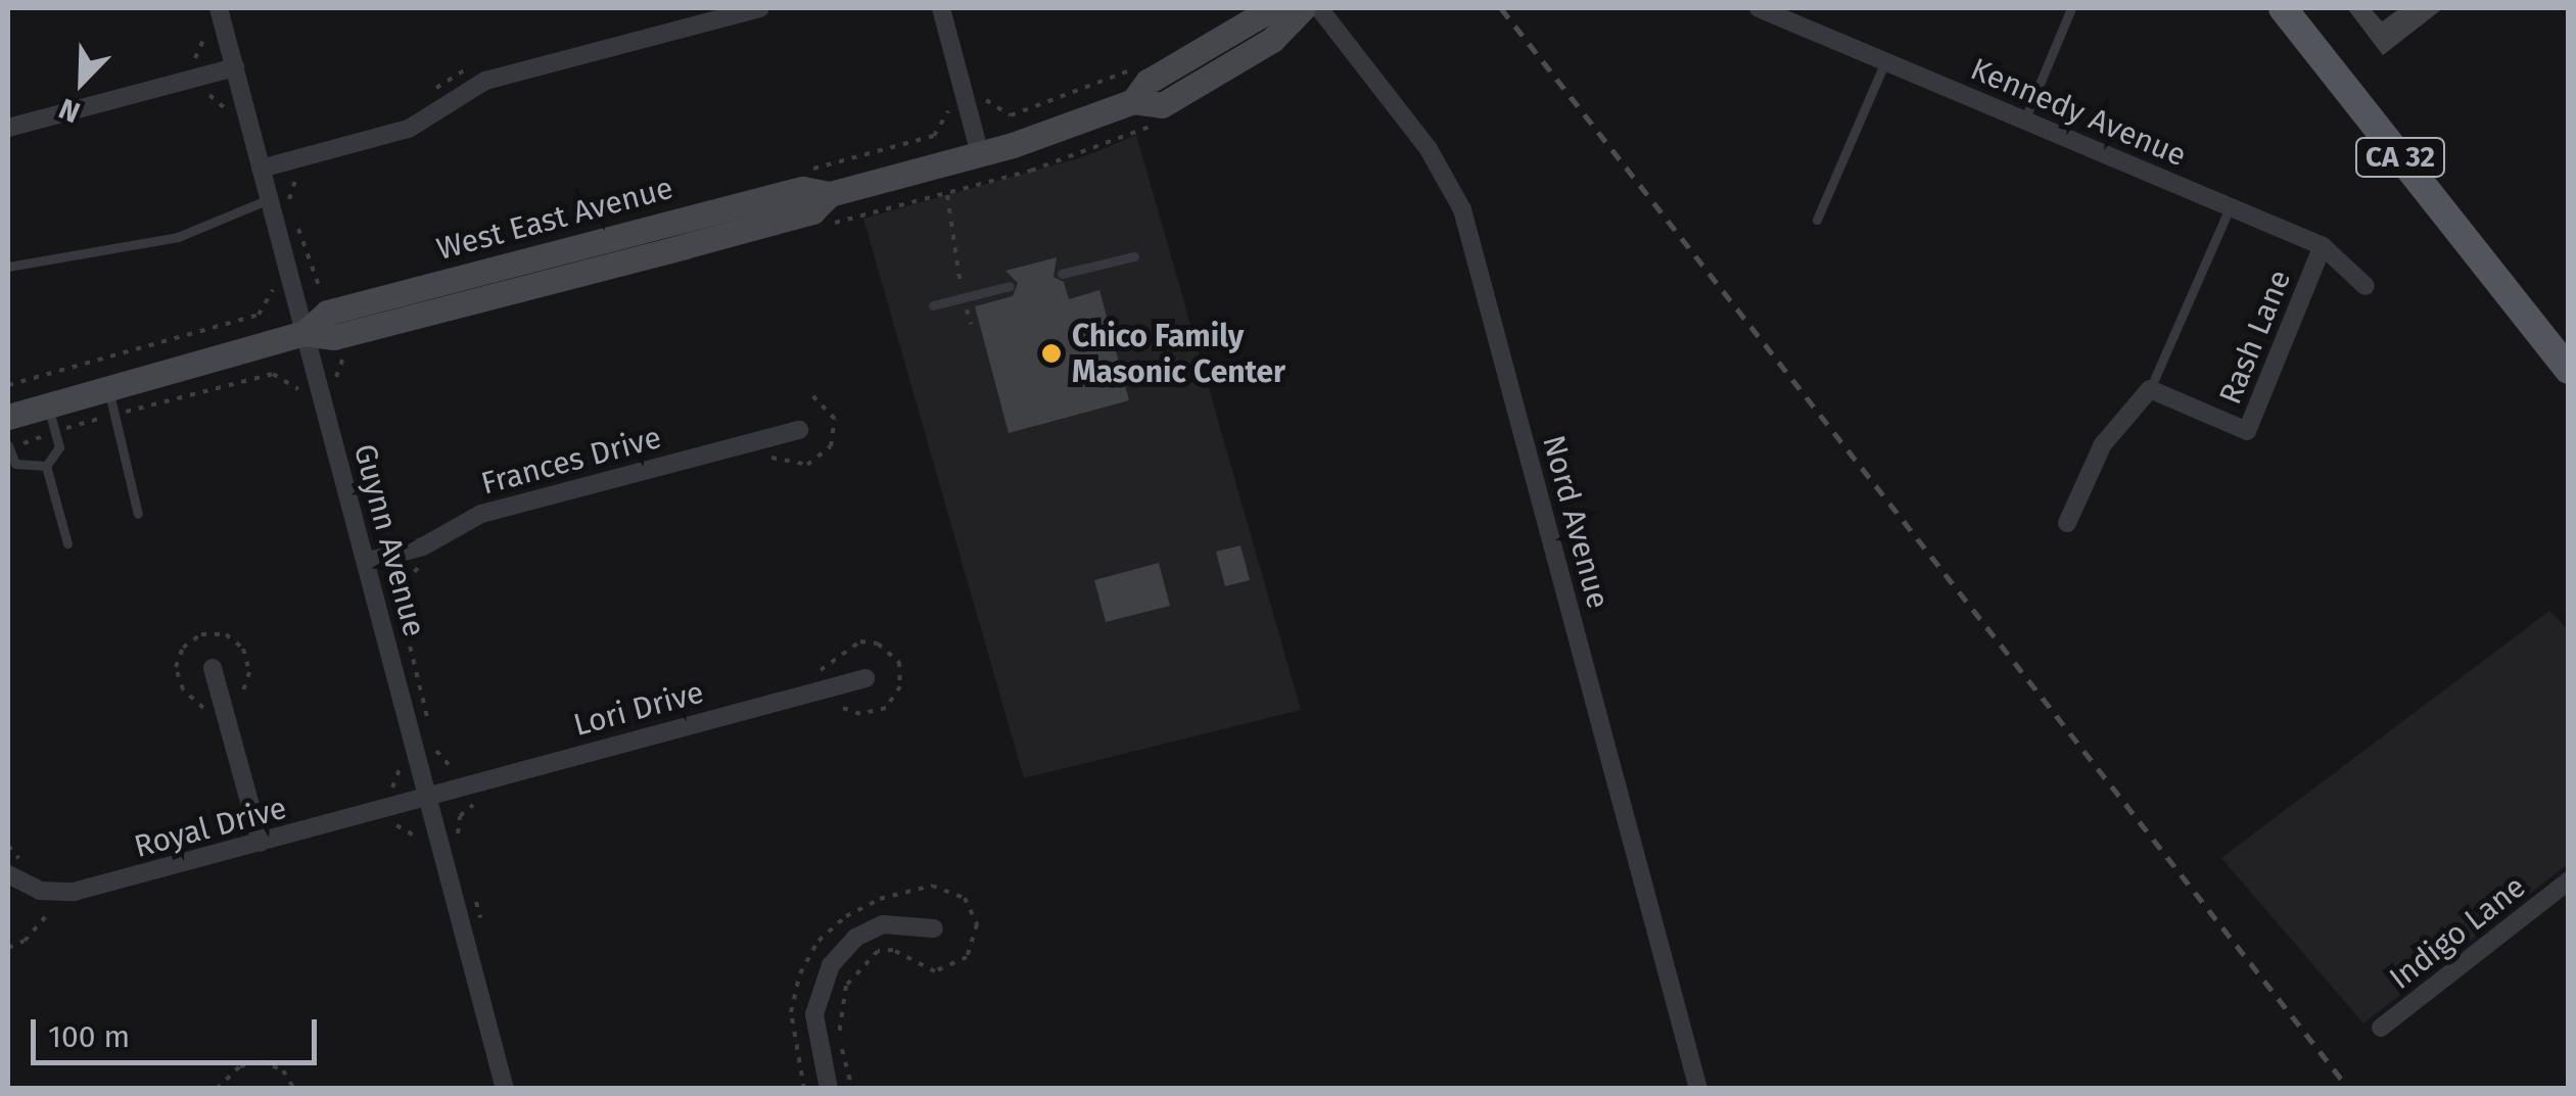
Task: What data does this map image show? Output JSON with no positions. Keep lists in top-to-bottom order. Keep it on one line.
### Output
{"streets":{"main road":["CA 32","West East Avenue"],"street":["Kennedy Avenue","Rash Lane","Frances Drive","Nord Avenue","Guynn Avenue","Lori Drive","Royal Drive","Indigo Lane"]},"crossings":[["Kennedy Avenue","Rash Lane"],["West East Avenue","Guynn Avenue"],["Frances Drive","Guynn Avenue"],["Guynn Avenue","Lori Drive"],["Guynn Avenue","Royal Drive"],["Lori Drive","Royal Drive"]],"places":["Chico Family Masonic Center"],"scale_bar":"100 m","north":"bottom left"}
